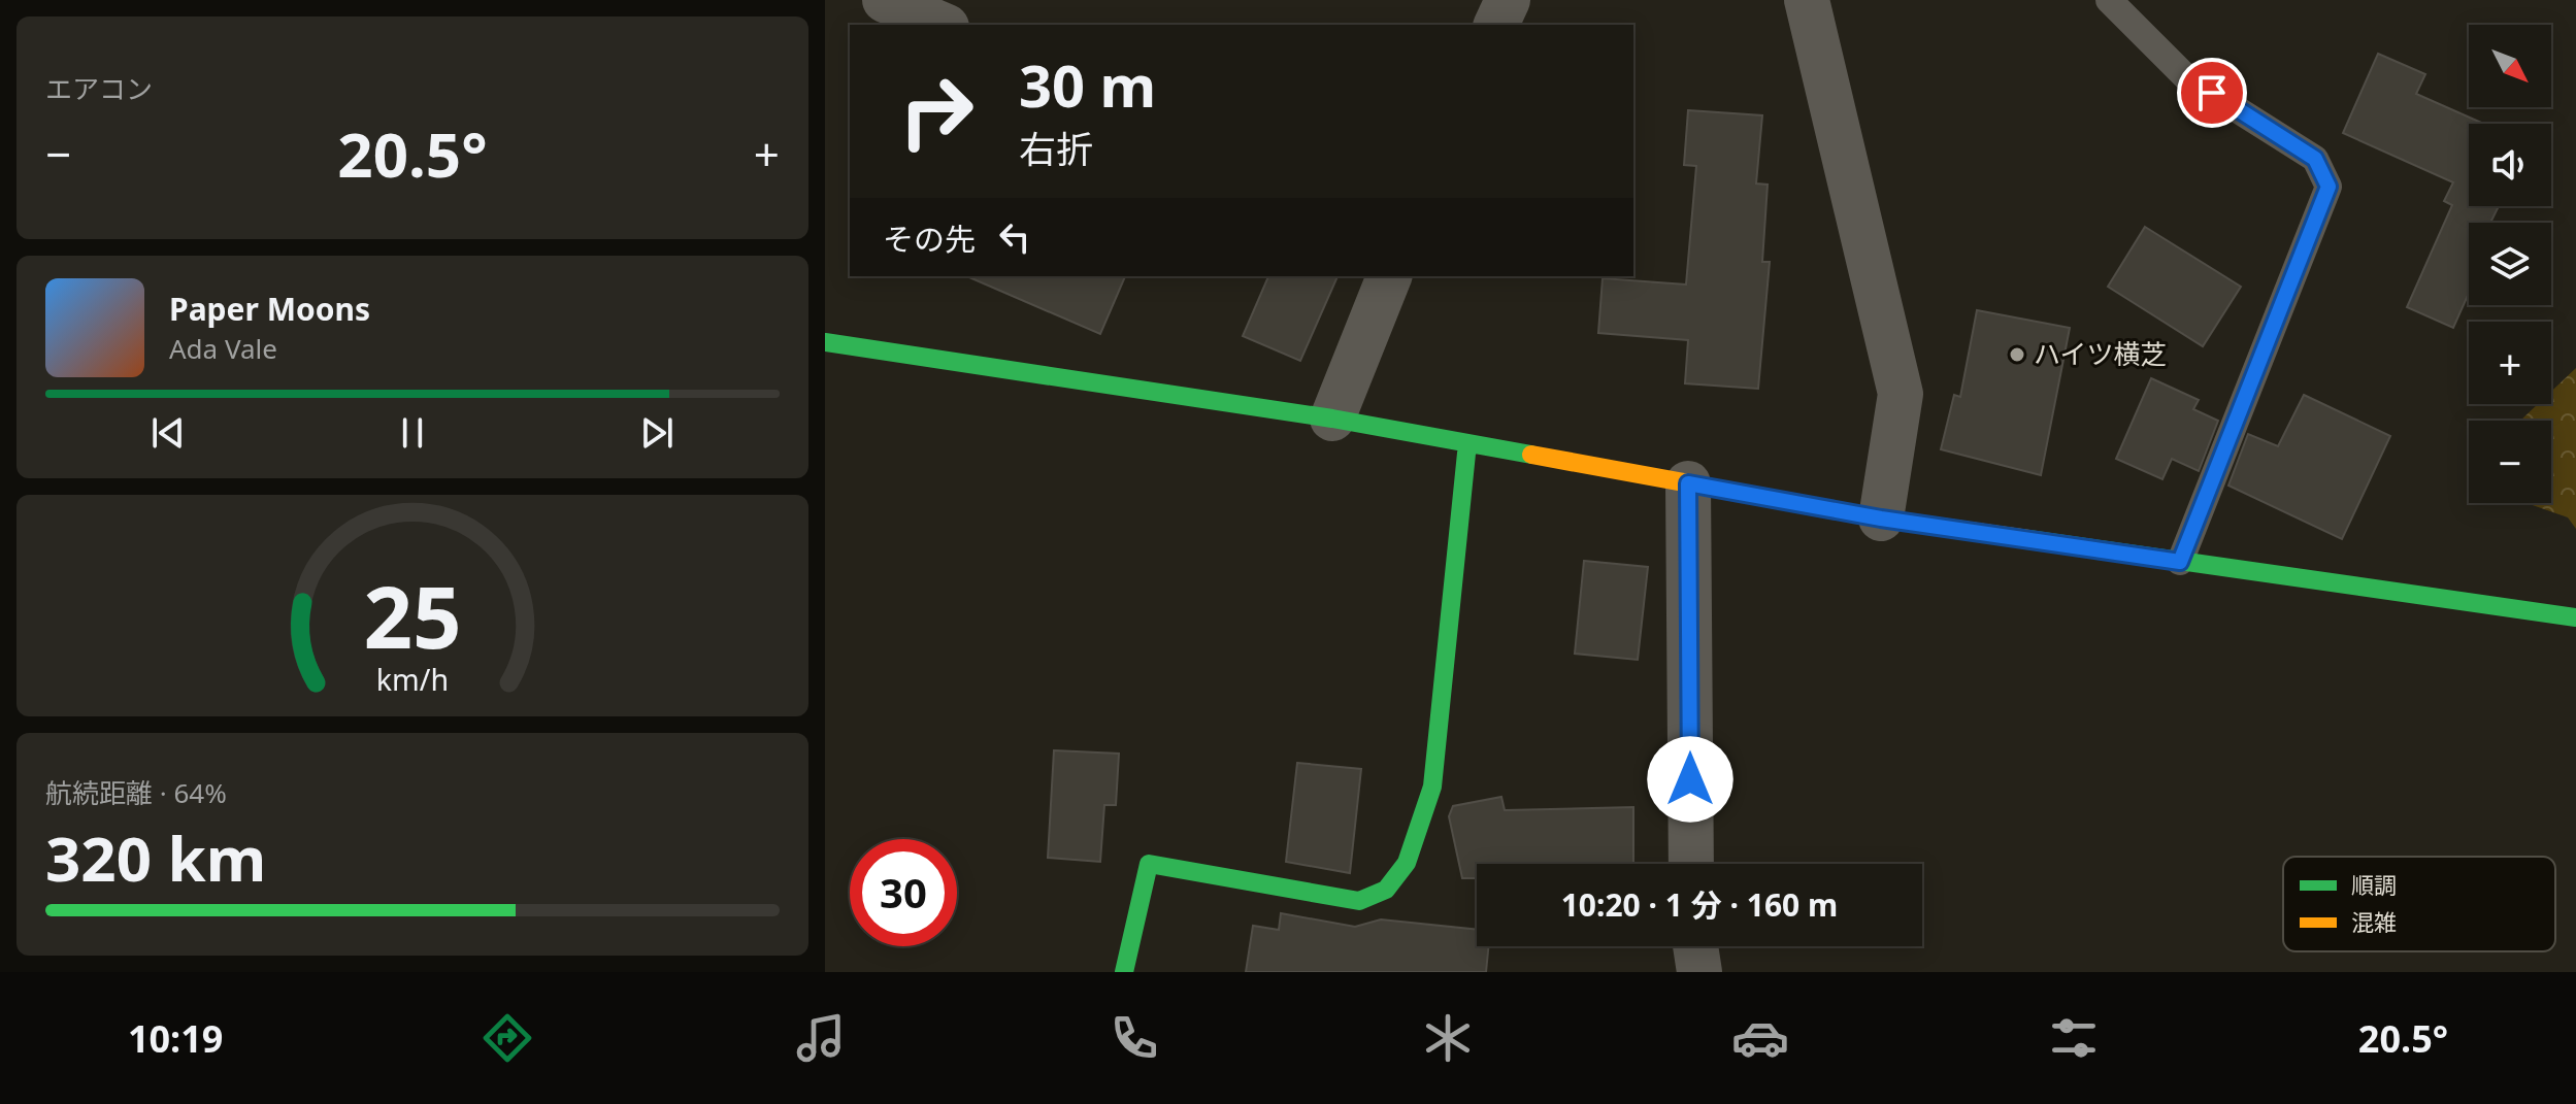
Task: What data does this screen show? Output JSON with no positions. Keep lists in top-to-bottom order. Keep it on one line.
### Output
{"places":["ハイツ横芝"],"legend":["順調","混雑"],"north":"bottom right","page":{"tile":["エアコン",["航続距離 · 64%","320 km"]],"map_buttons":["+","−"],"turn":["30 m","右折"],"heat":["−","20.5°","+"],"then":"その先","song":["Paper Moons","Ada Vale"],"limit":"30","trip":"10:20 · 1 分 · 160 m","tabs":["10:19","20.5°"],"gauge":["25","km/h"]}}
